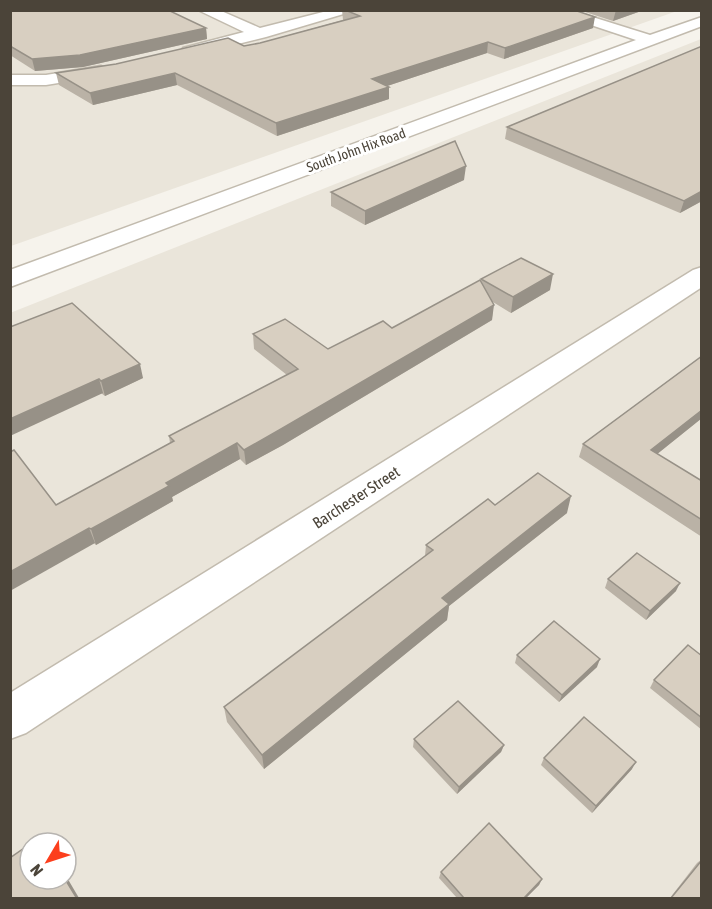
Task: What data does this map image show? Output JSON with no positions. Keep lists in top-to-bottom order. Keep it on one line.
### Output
{"streets":{"street":["South John Hix Road","Barchester Street"]},"north":"bottom left"}
